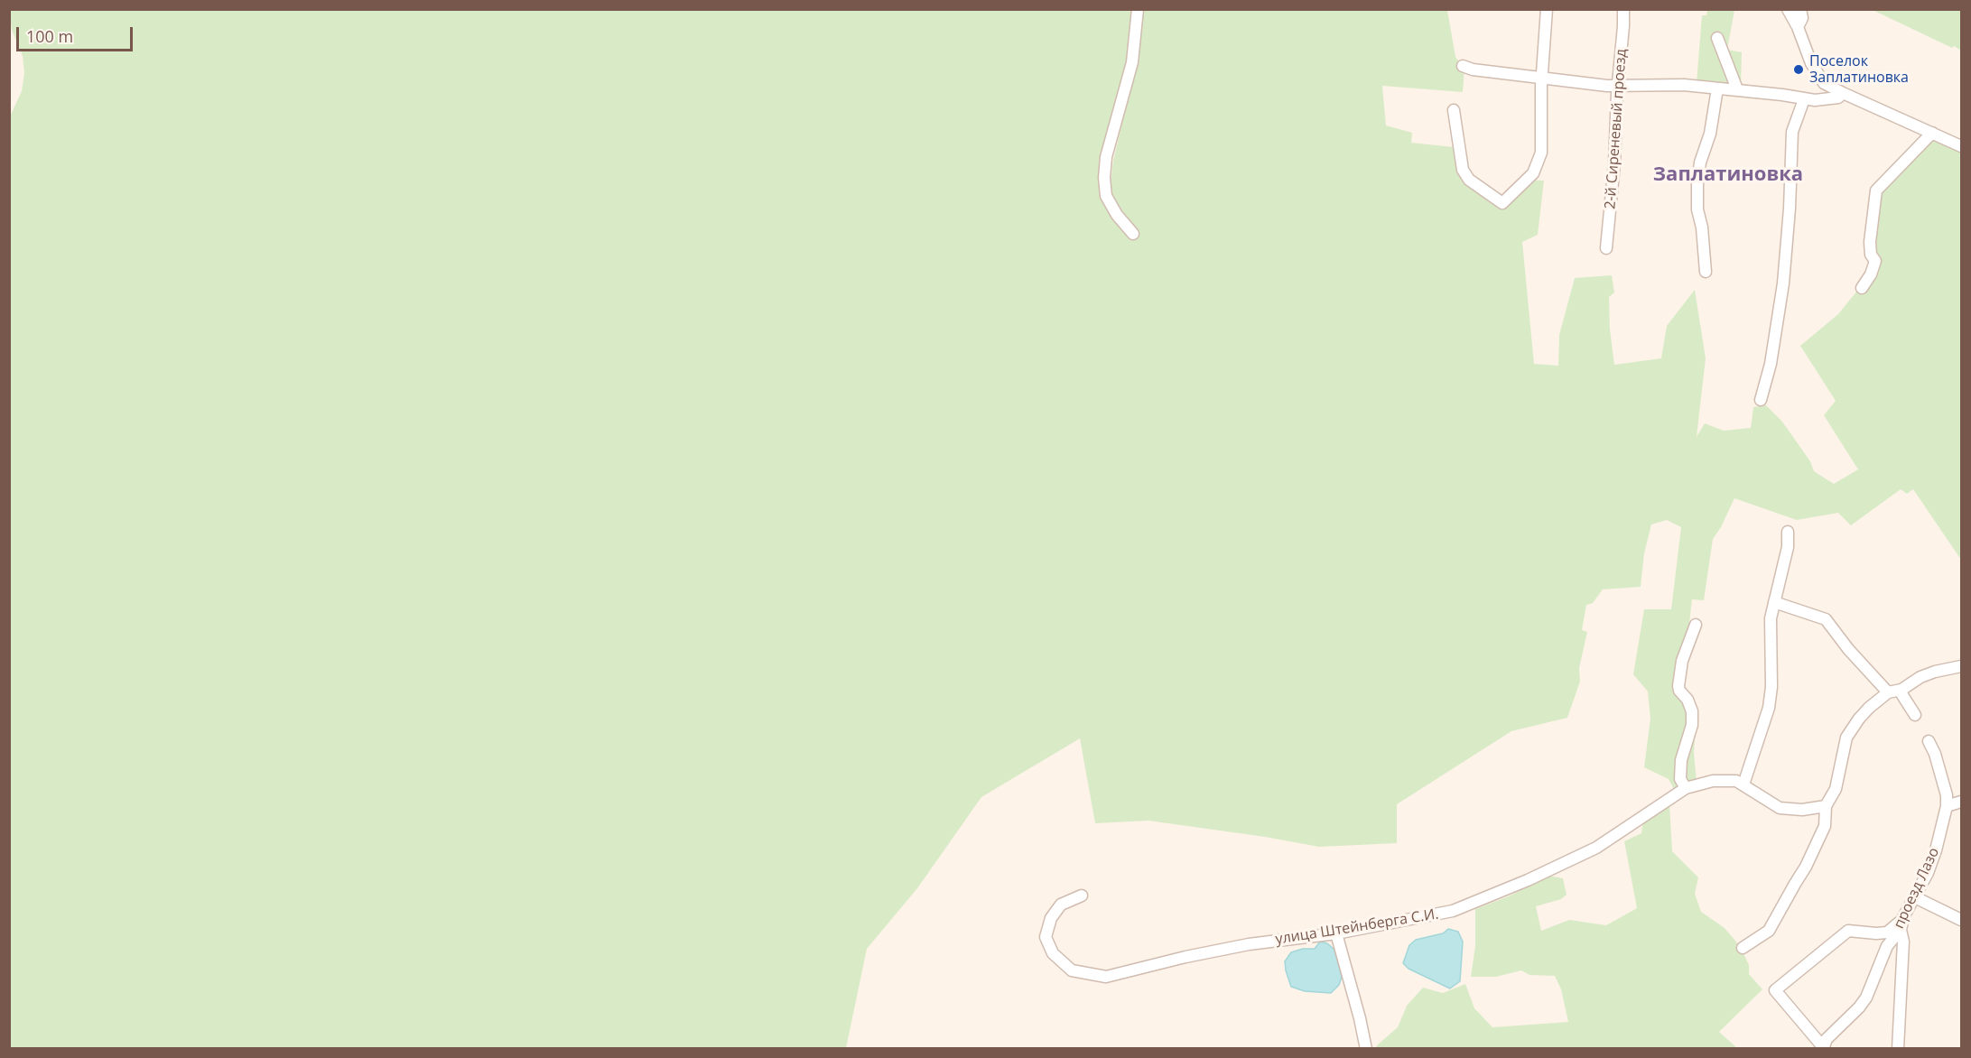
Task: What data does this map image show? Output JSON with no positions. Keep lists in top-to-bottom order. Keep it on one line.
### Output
{"streets":{"street":["2-й Сиреневый проезд","проезд Лазо","улица Штейнберга С.И."]},"districts":["Заплатиновка"],"places":["Поселок Заплатиновка"],"scale_bar":"100 m"}
